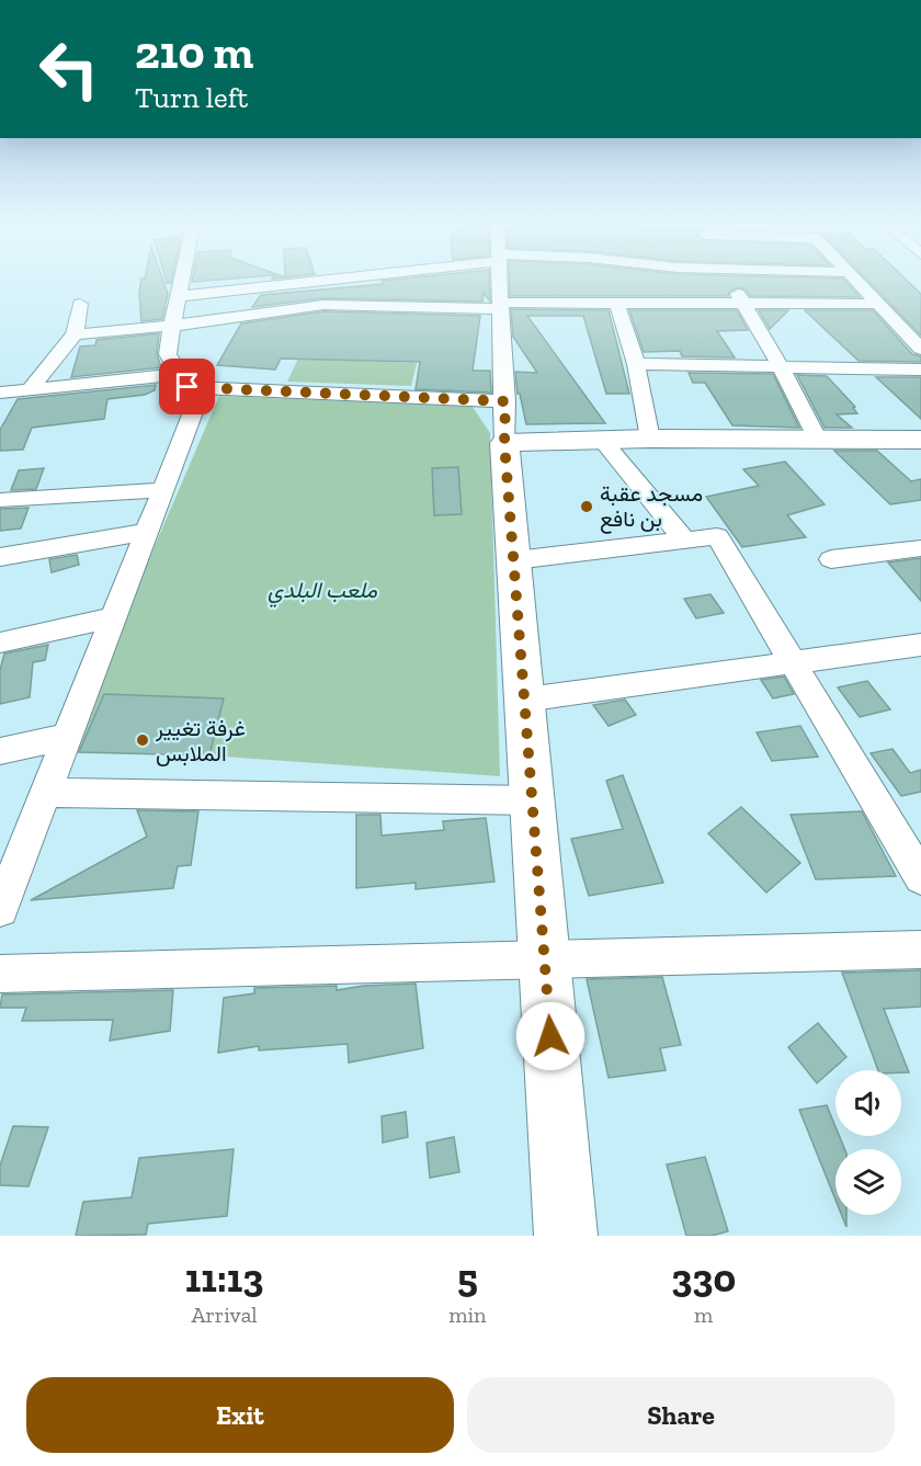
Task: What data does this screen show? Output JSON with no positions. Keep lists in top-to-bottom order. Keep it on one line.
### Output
{"parks":["ملعب البلدي"],"places":["مسجد عقبة بن نافع","غرفة تغيير الملابس"],"page":{"turn":["210 m","Turn left"],"eta":["11:13","Arrival","5","min","330","m"],"buttons":["Exit","Share"]}}
